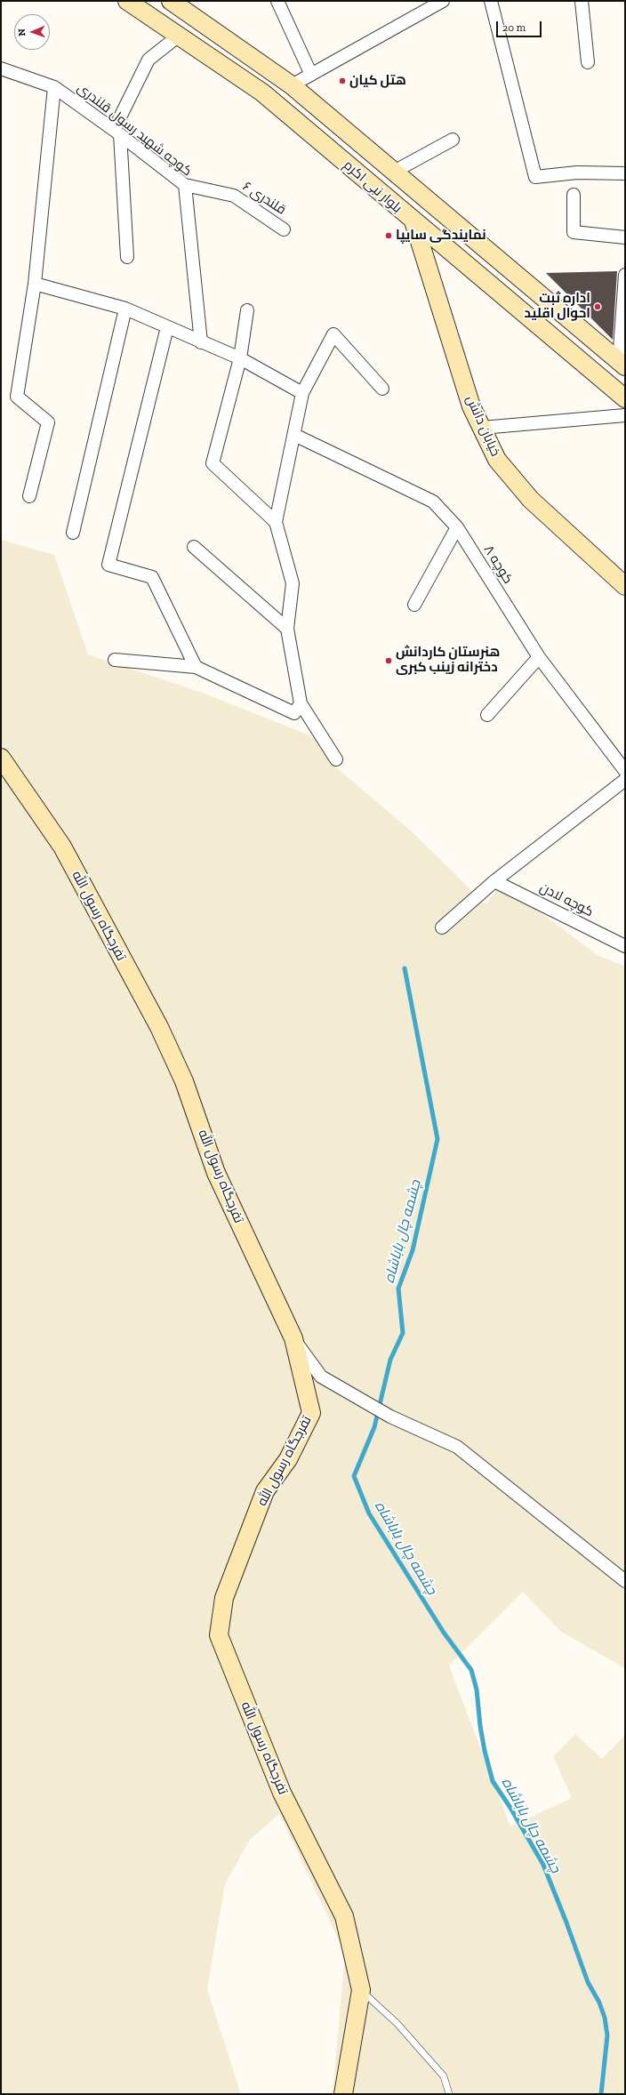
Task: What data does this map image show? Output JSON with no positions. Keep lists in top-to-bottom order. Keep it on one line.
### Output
{"streets":{"street":["کوچه شهید رسول قلندری","بلوار نبی اکرم","قلندری ۶","خیابان دانش","کوچه ۸","کوچه لادن","تفرجگاه رسول الله"]},"crossings":[["کوچه شهید رسول قلندری","قلندری ۶"],["بلوار نبی اکرم","خیابان دانش"]],"water":["چشمه چال باباشاه"],"places":["هتل کیان","نمایندگی سایپا","اداره ثبت احوال اقلید","هنرستان کاردانش دخترانه زینب کبری"],"scale_bar":"20 m","north":"left"}
